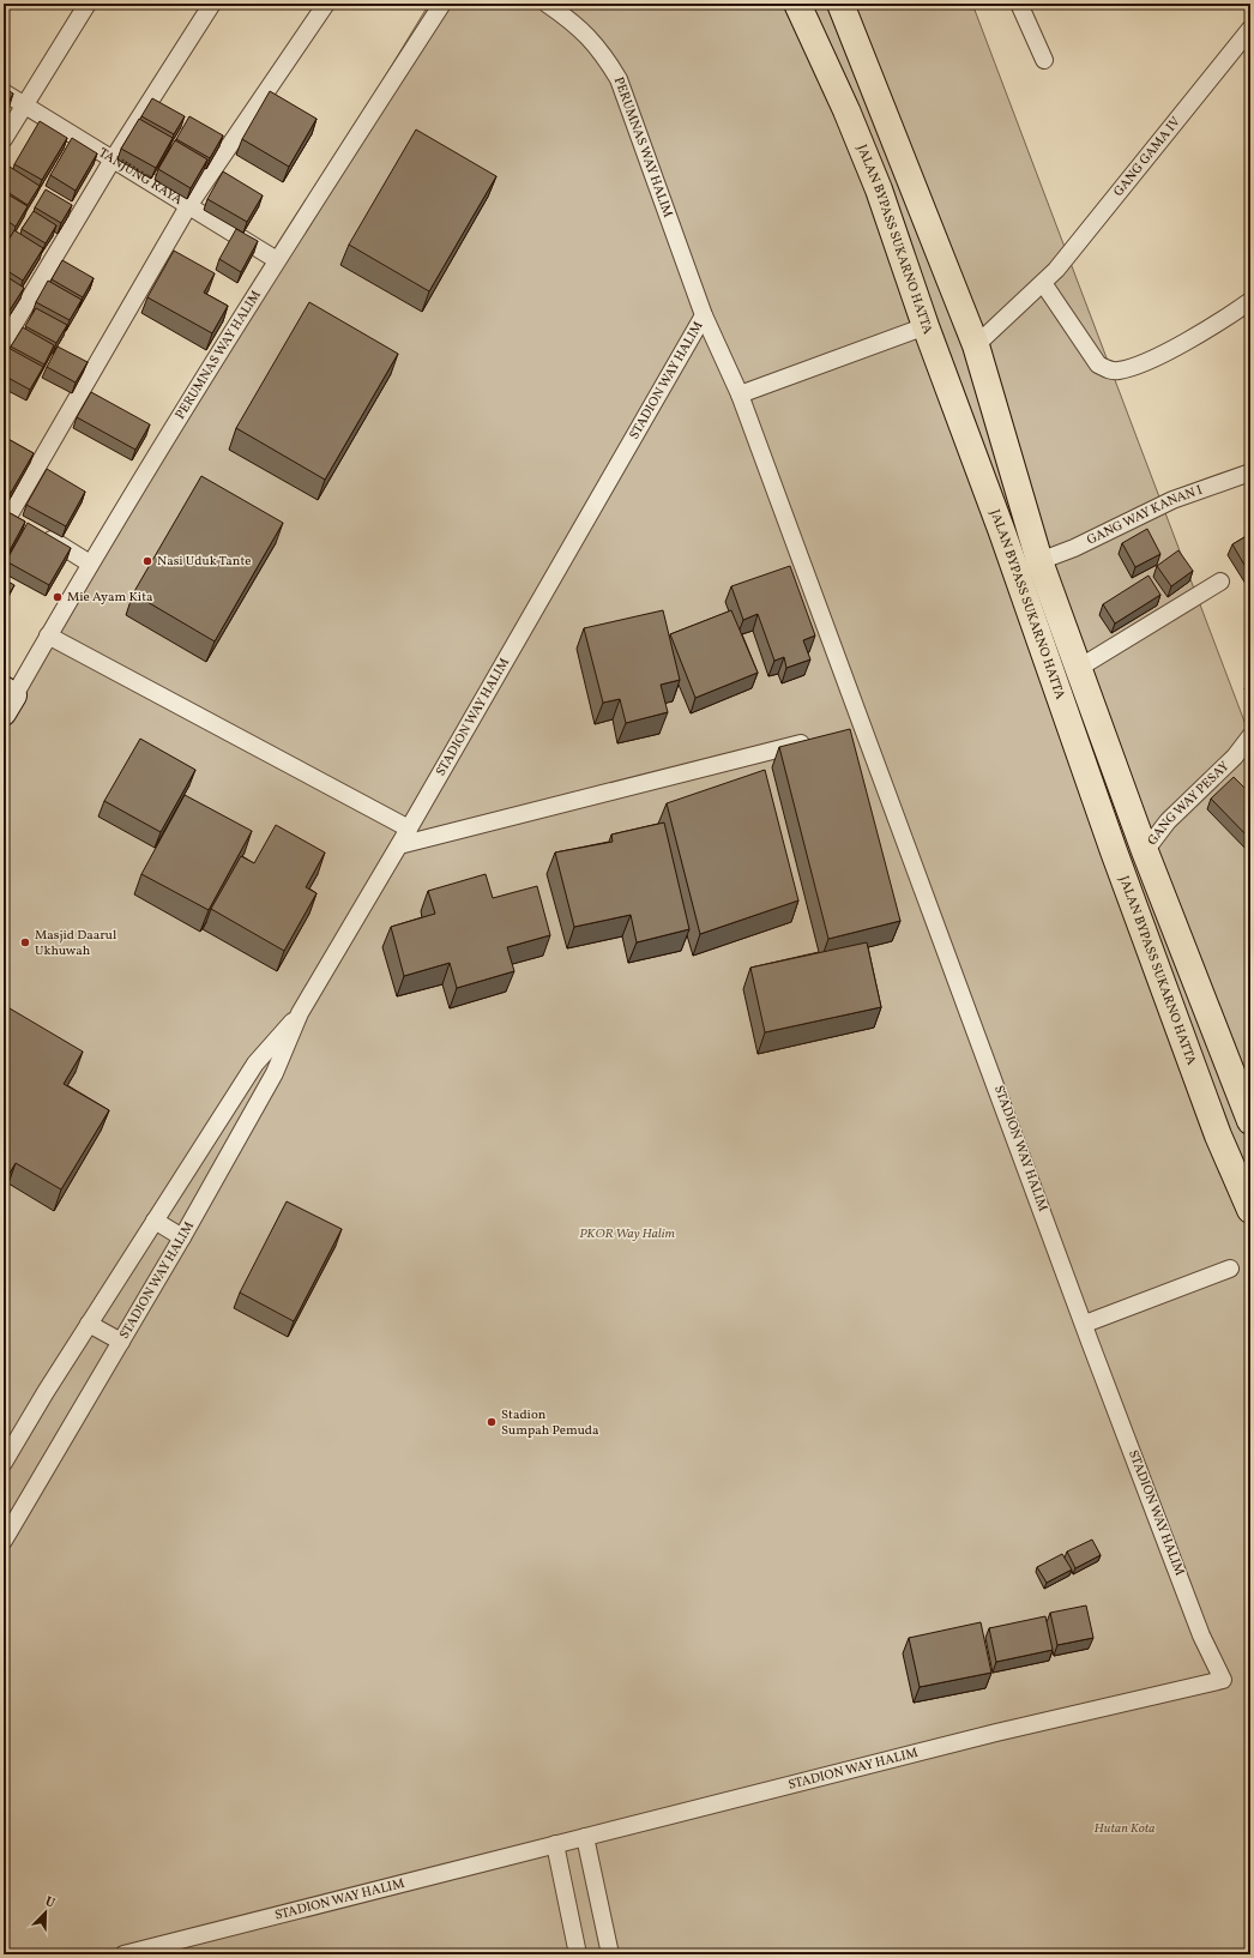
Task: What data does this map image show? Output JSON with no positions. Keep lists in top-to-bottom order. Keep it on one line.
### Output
{"streets":{"highway":["JALAN BYPASS SUKARNO HATTA"],"street":["PERUMNAS WAY HALIM","GANG GAMA IV","TANJUNG RAYA","STADION WAY HALIM","GANG WAY KANAN I","GANG WAY PESAY"]},"crossings":[["PERUMNAS WAY HALIM","TANJUNG RAYA"],["PERUMNAS WAY HALIM","STADION WAY HALIM"],["GANG GAMA IV","JALAN BYPASS SUKARNO HATTA"],["JALAN BYPASS SUKARNO HATTA","GANG WAY KANAN I"],["JALAN BYPASS SUKARNO HATTA","GANG WAY PESAY"]],"parks":["PKOR Way Halim","Hutan Kota"],"places":["Nasi Uduk Tante","Mie Ayam Kita","Masjid Daarul Ukhuwah","Stadion Sumpah Pemuda"],"north":"top right"}
